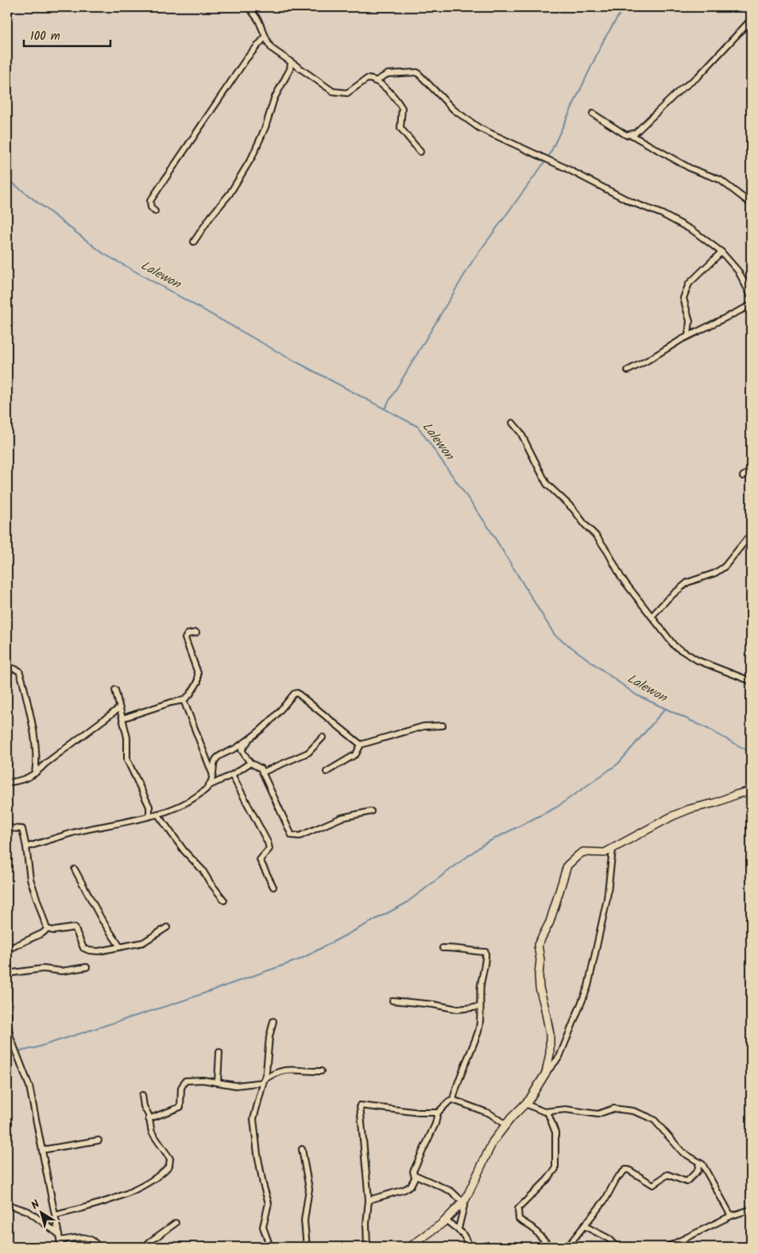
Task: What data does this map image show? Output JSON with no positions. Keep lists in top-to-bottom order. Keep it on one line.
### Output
{"water":["Lalewon"],"scale_bar":"100 m","north":"top left"}
